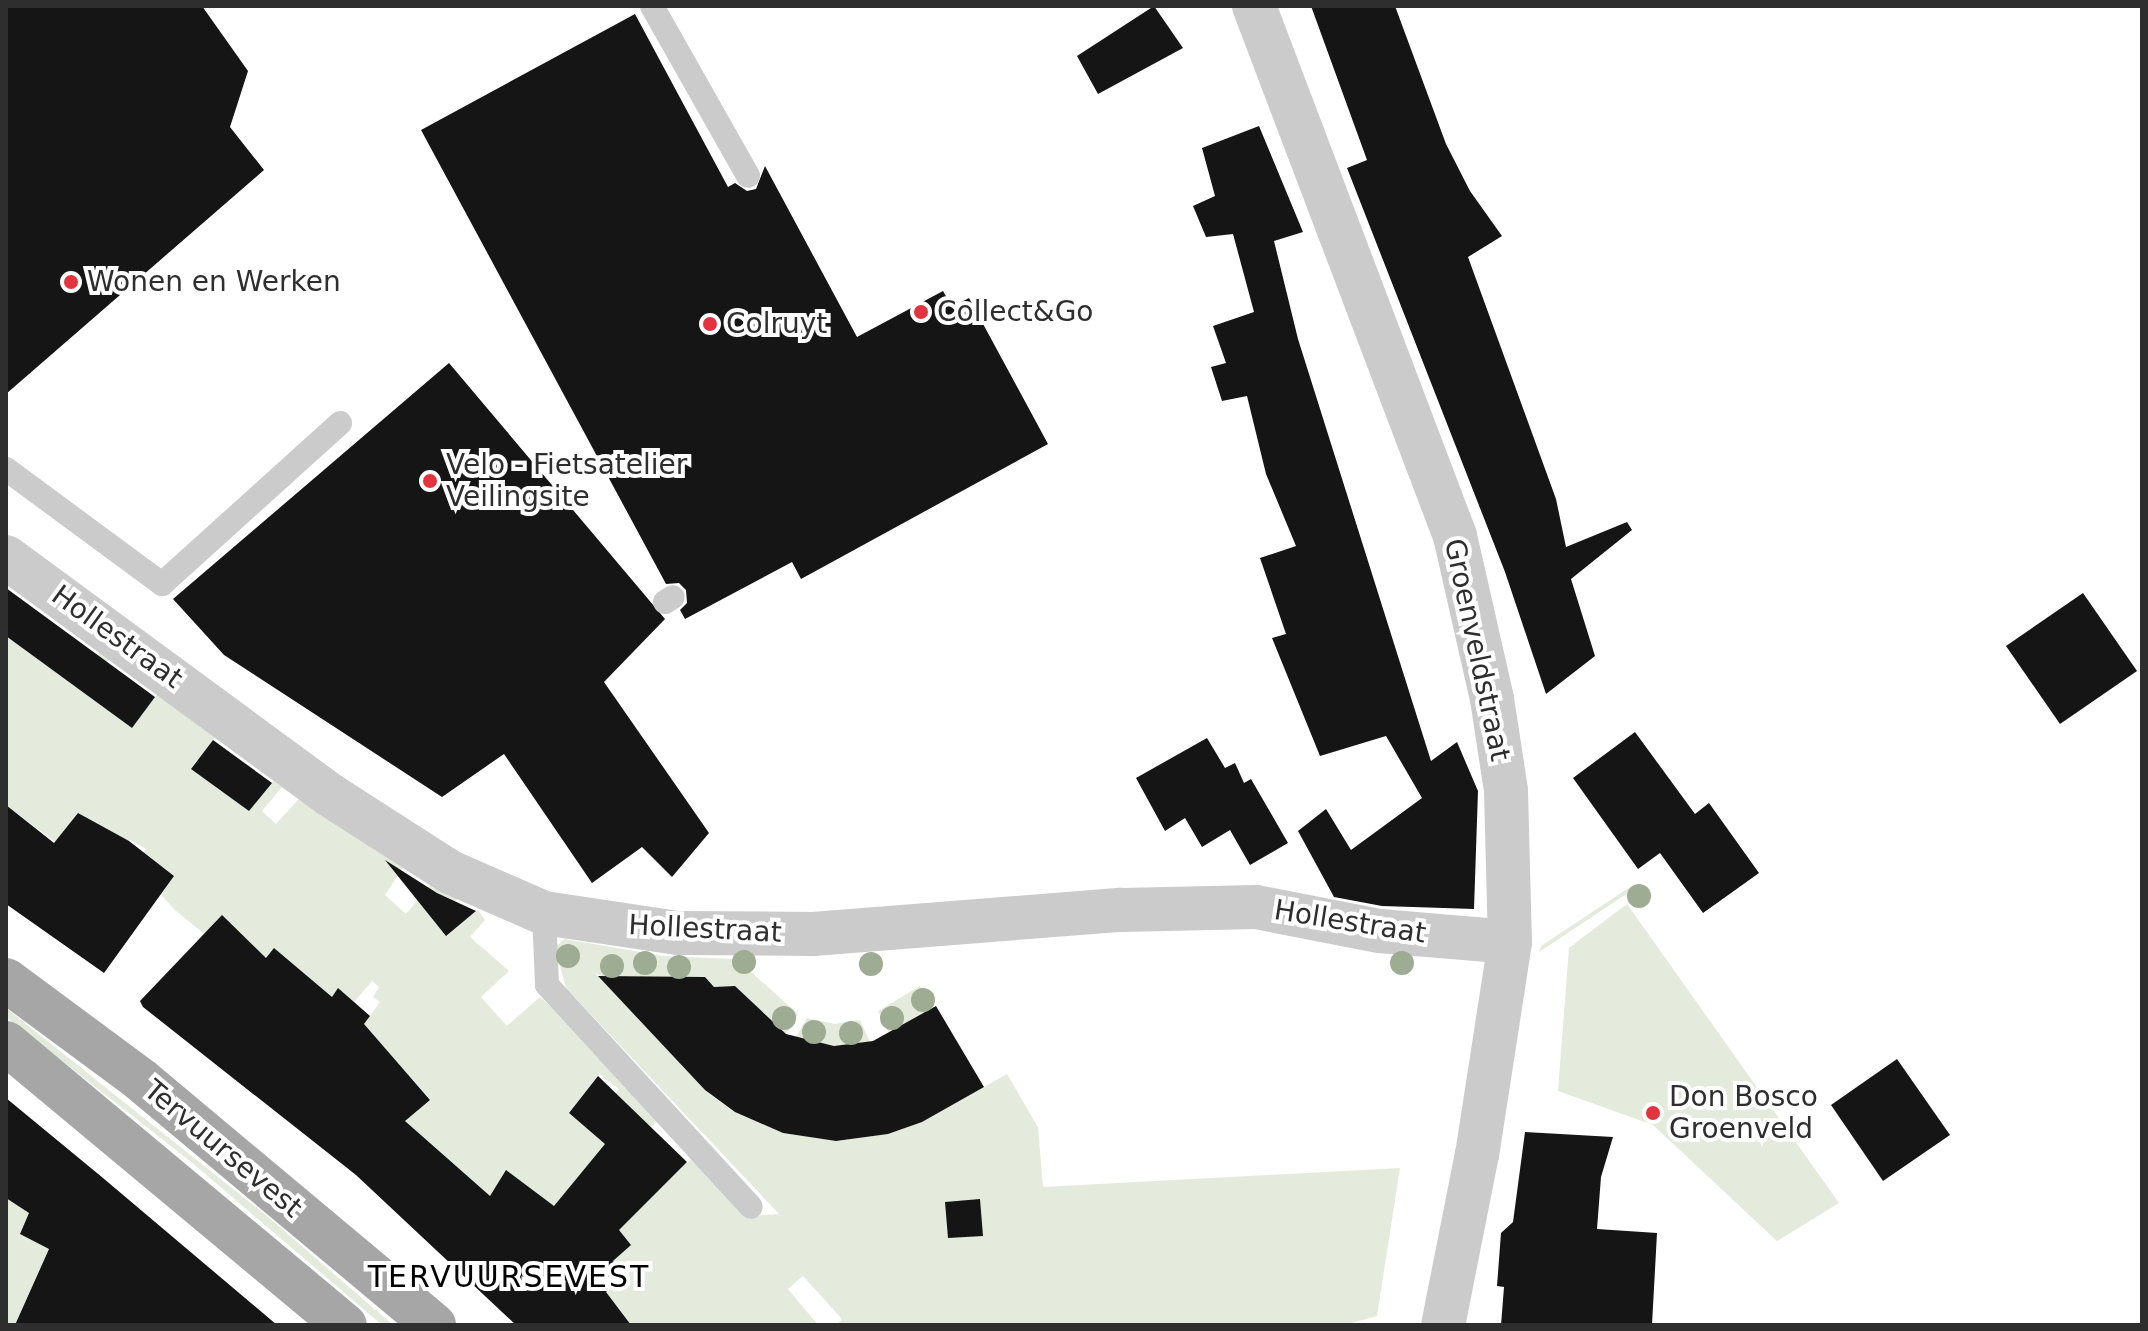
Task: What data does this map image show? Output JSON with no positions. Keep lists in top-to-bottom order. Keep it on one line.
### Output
{"streets":{"main road":["Tervuursevest"],"street":["Hollestraat","Groenveldstraat"]},"crossings":[["Hollestraat","Groenveldstraat"]],"districts":["TERVUURSEVEST"],"places":["Wonen en Werken","Collect&Go","Colruyt","Velo - Fietsatelier Veilingsite","Don Bosco Groenveld"]}
